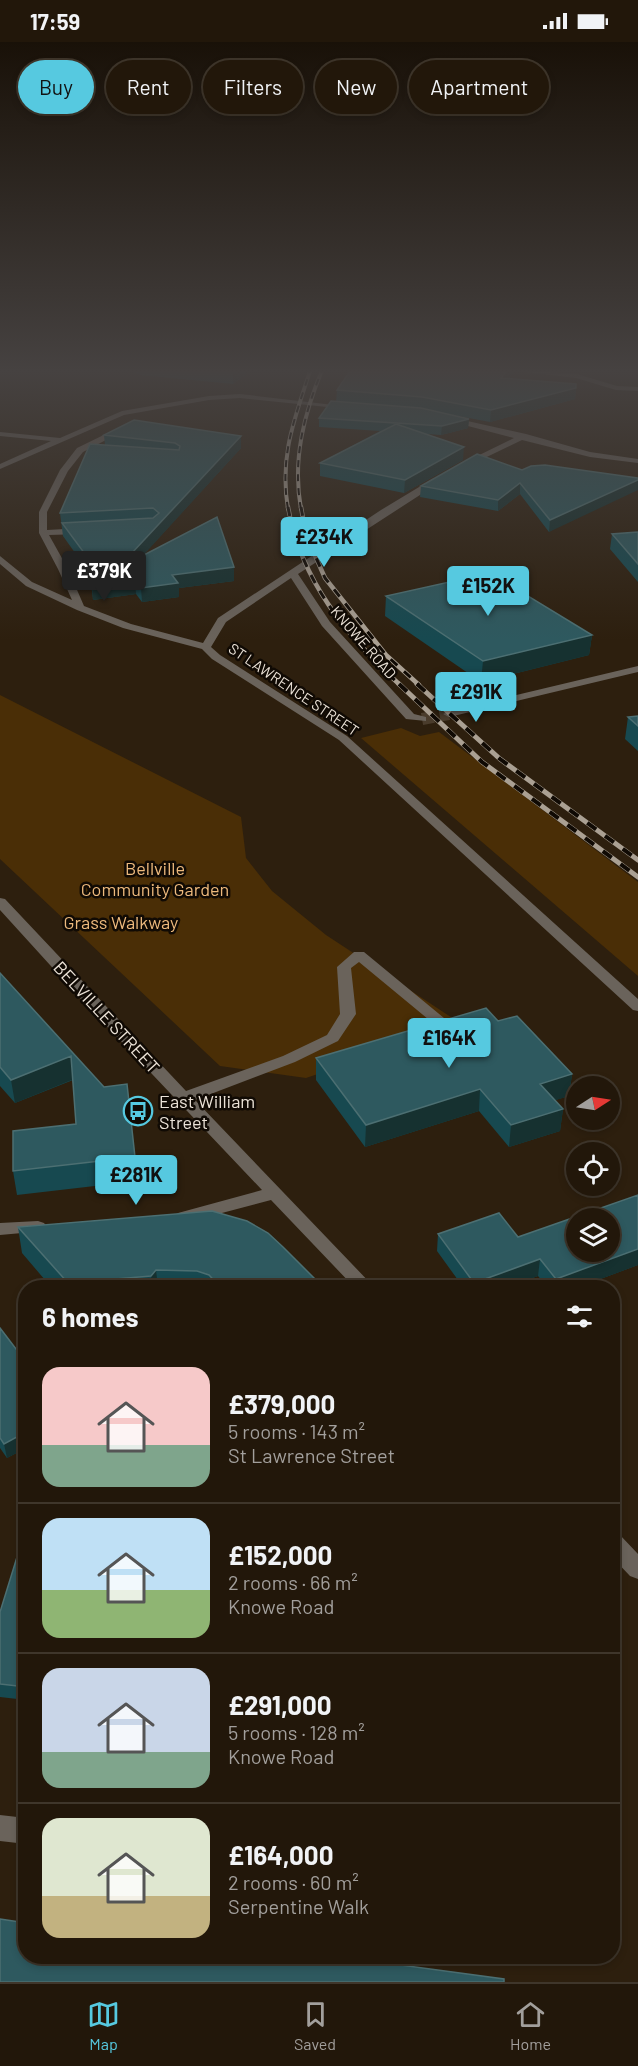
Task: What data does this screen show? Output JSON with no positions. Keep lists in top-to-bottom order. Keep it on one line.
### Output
{"streets":{"street":["KNOWE ROAD","ST LAWRENCE STREET","BELVILLE STREET"]},"parks":["Bellville Community Garden","Grass Walkway"],"places":{"bus stop":["East William Street"]},"north":"right","page":{"status":"17:59","chip":["Buy","Rent","Filters","New","Apartment"],"price":["£234K","£379K","£152K","£291K","£164K","£281K"],"heading":"6 homes","list":[{"name":"£379,000","note":"5 rooms · 143 m² · St Lawrence Street"},{"name":"£152,000","note":"2 rooms · 66 m² · Knowe Road"},{"name":"£291,000","note":"5 rooms · 128 m² · Knowe Road"},{"name":"£164,000","note":"2 rooms · 60 m² · Serpentine Walk"}],"tabs":["Map","Saved","Home"]}}
